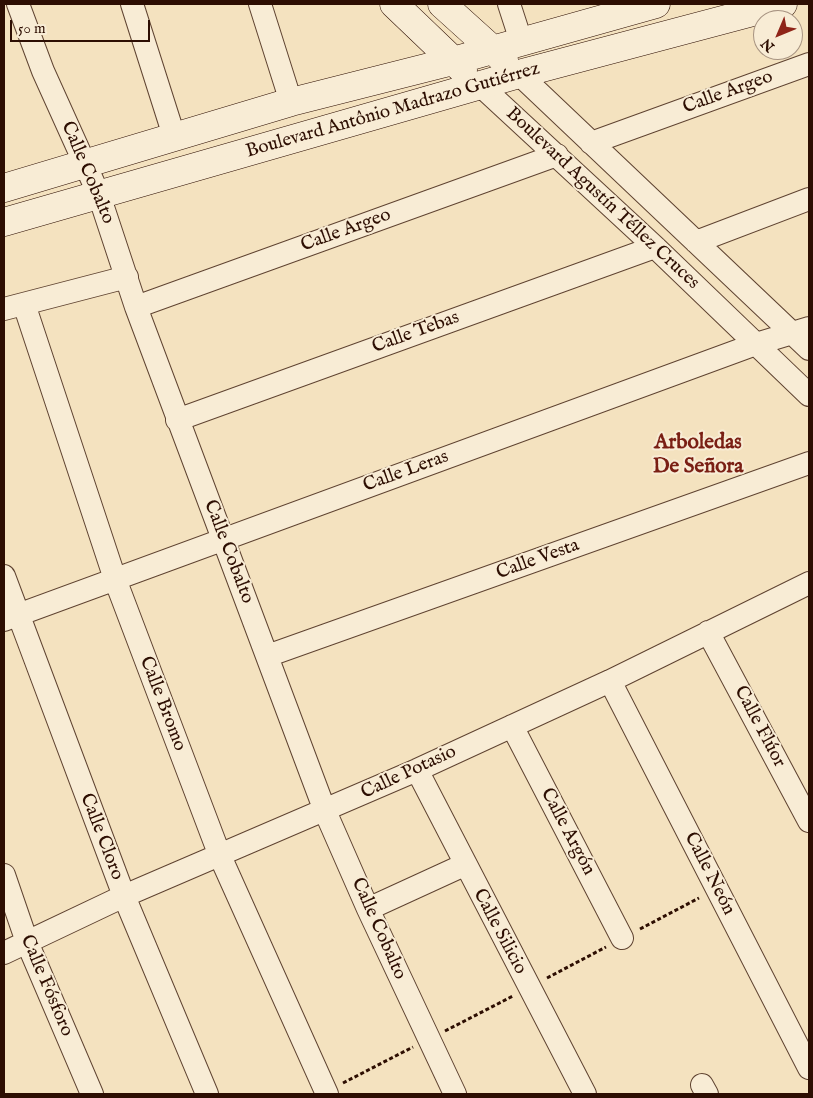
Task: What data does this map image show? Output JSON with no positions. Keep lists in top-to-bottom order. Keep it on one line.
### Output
{"streets":{"street":["Calle Argeo","Boulevard Antônio Madrazo Gutiérrez","Calle Cobalto","Boulevard Agustín Téllez Cruces","Calle Tebas","Calle Leras","Calle Vesta","Calle Bromo","Calle Flúor","Calle Potasio","Calle Argón","Calle Cloro","Calle Neón","Calle Silicio","Calle Fósforo"]},"crossings":[["Calle Argeo","Calle Cobalto"],["Calle Argeo","Boulevard Agustín Téllez Cruces"],["Boulevard Antônio Madrazo Gutiérrez","Calle Cobalto"],["Boulevard Antônio Madrazo Gutiérrez","Boulevard Agustín Téllez Cruces"],["Calle Cobalto","Calle Tebas"],["Calle Cobalto","Calle Leras"],["Calle Cobalto","Calle Vesta"],["Calle Cobalto","Calle Potasio"],["Boulevard Agustín Téllez Cruces","Calle Tebas"],["Boulevard Agustín Téllez Cruces","Calle Leras"],["Calle Leras","Calle Bromo"],["Calle Leras","Calle Cloro"],["Calle Bromo","Calle Potasio"],["Calle Flúor","Calle Potasio"],["Calle Potasio","Calle Argón"],["Calle Potasio","Calle Cloro"],["Calle Potasio","Calle Neón"],["Calle Potasio","Calle Silicio"],["Calle Potasio","Calle Fósforo"]],"districts":["Arboledas De Señora"],"scale_bar":"50 m","north":"bottom left"}
